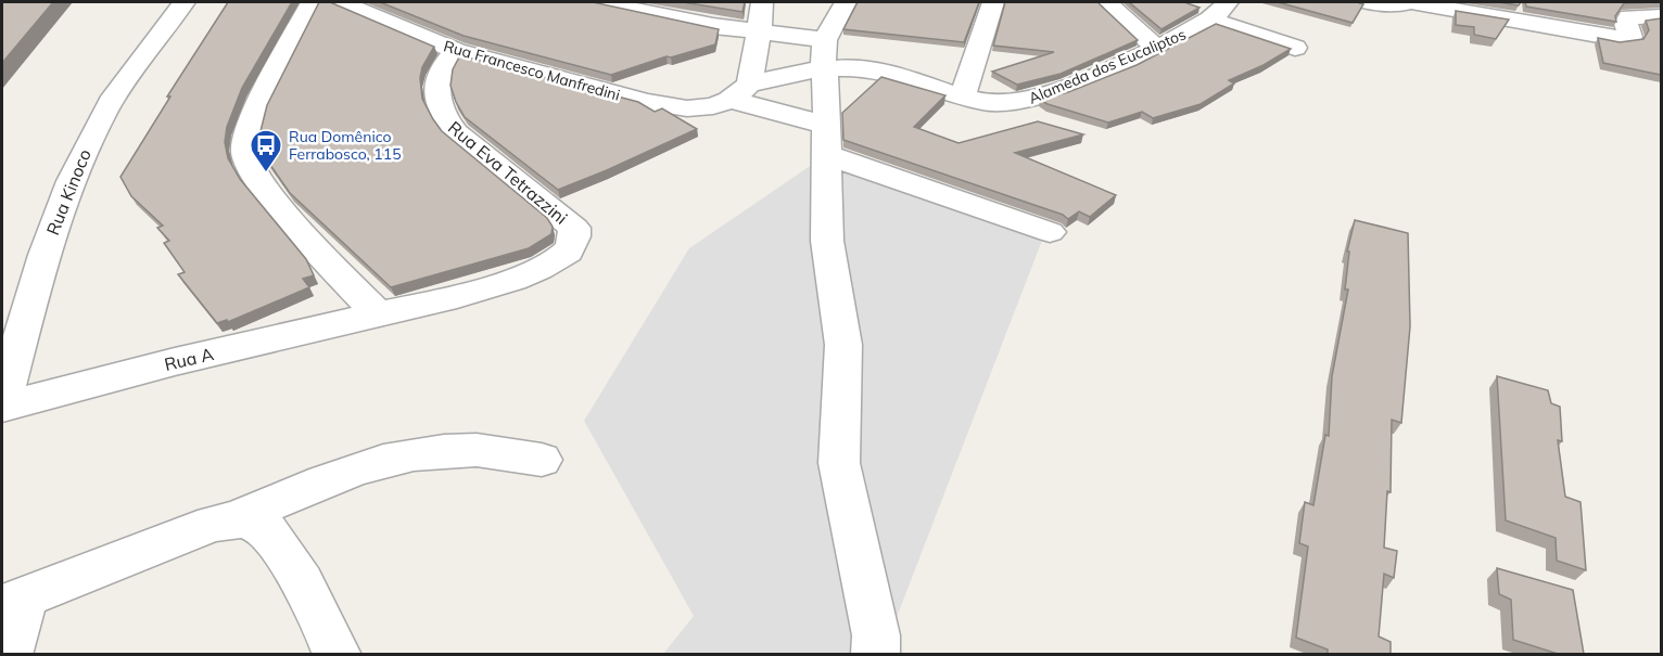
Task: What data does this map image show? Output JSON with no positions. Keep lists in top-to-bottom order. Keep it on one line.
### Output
{"streets":{"street":["Alameda dos Eucaliptos","Rua Francesco Manfredini","Rua Eva Tetrazzini","Rua Kinoco","Rua A"]},"crossings":[["Alameda dos Eucaliptos","Rua Francesco Manfredini"],["Rua Francesco Manfredini","Rua Eva Tetrazzini"],["Rua Eva Tetrazzini","Rua A"],["Rua Kinoco","Rua A"]],"places":{"bus stop":["Rua Domênico Ferrabosco, 115"]}}
